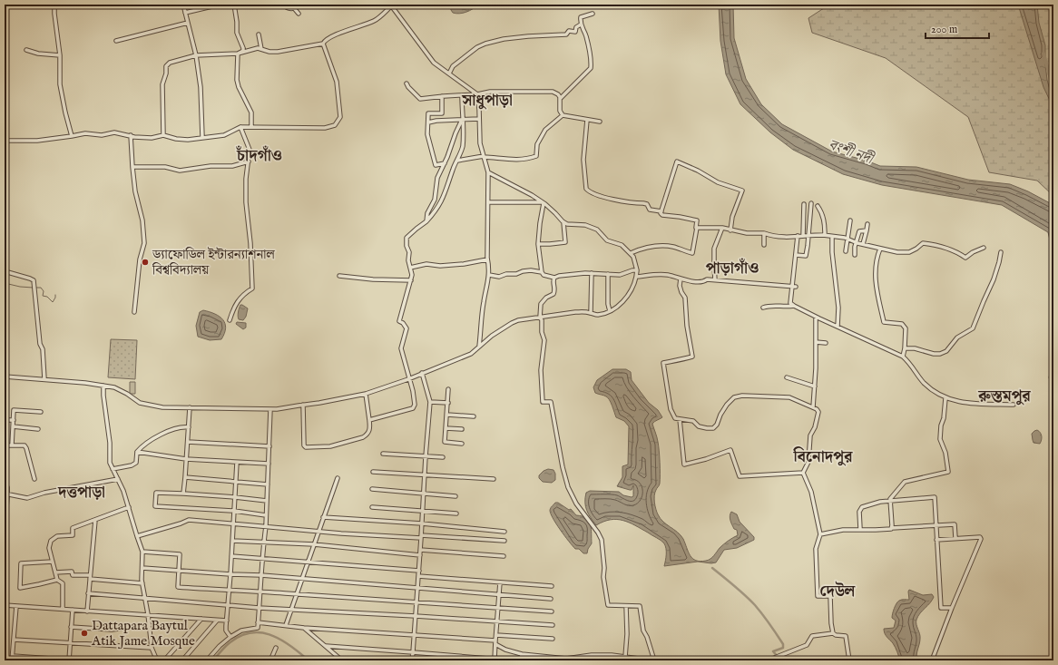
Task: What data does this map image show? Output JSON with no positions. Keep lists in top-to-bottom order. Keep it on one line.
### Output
{"districts":["সাধুপাড়া","চাঁদগাঁও","পাড়াগাঁও","রুস্তমপুর","বিনোদপুর","দত্তপাড়া","দেউল"],"water":["বংশী নদী"],"places":["ড্যাফোডিল ইন্টারন্যাশনাল বিশ্ববিদ্যালয়","Dattapara Baytul Atik Jame Mosque"],"scale_bar":"200 m"}
